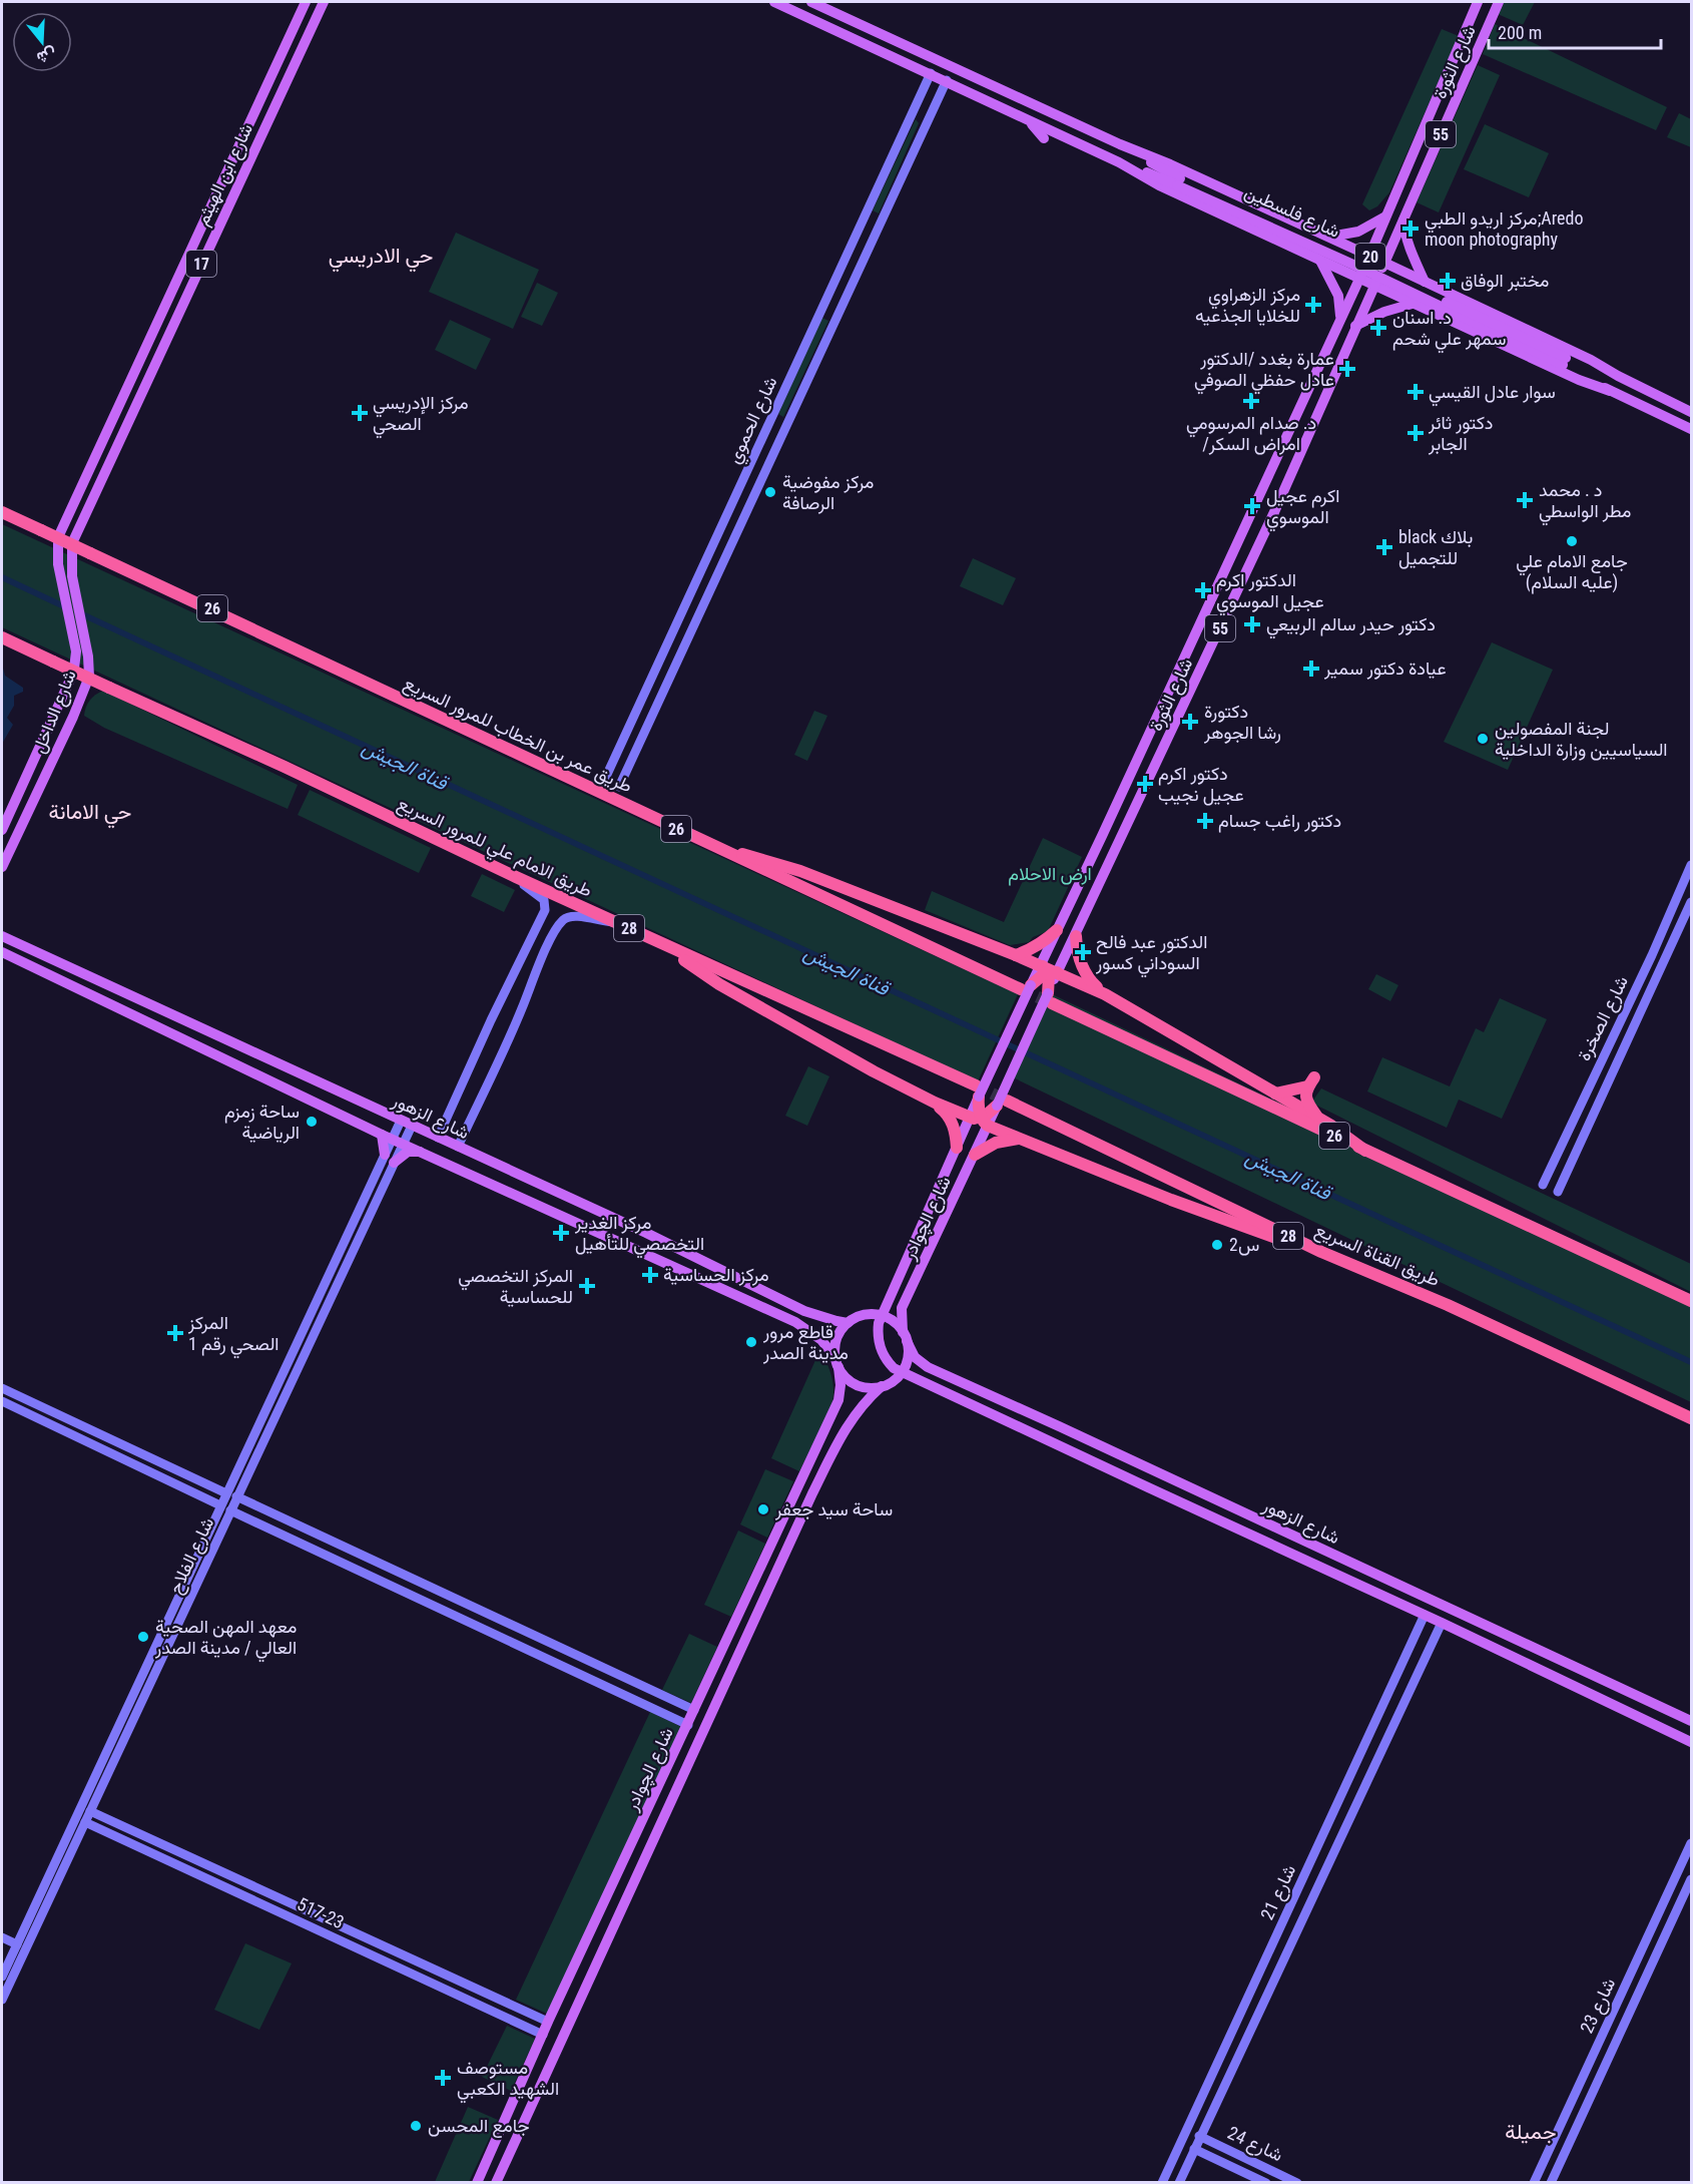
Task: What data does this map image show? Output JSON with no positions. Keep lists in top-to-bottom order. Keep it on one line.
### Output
{"streets":{"highway":["26","طريق عمر بن الخطاب للمرور السريع","طريق الامام علي للمرور السريع","28","طريق القناة السريع"],"main road":["شارع الثورة","55","شارع ابن الهيثم","شارع فلسطين","20","17","شارع الداخل","شارع الزهور","شارع الچوادر"],"street":["شارع الحموي","شارع الصخرة","شارع الفلاح","شارع 21","517-23","شارع 23","شارع 24"]},"crossings":[["شارع الثورة","شارع فلسطين"],["شارع ابن الهيثم","شارع الداخل"],["شارع فلسطين","شارع الحموي"],["شارع الزهور","شارع الچوادر"],["شارع الزهور","شارع الفلاح"],["شارع الزهور","شارع 21"],["شارع الچوادر","517-23"],["شارع الفلاح","517-23"],["شارع 21","شارع 24"]],"districts":["حي الادريسي","حي الامانة","جميلة"],"water":["قناة الجيش"],"parks":["ارض الاحلام"],"places":{"health":["مركز اريدو الطبي;Aredo moon photography","مختبر الوفاق","مركز الزهراوي للخلايا الجذعيه","د. اسنان سمهر علي شحم","عمارة بغدد /الدكتور عادل حفظي الصوفي","سوار عادل القيسي","د. صدام المرسومي /امراض السكر","مركز الإدريسي الصحي","دكتور ثائر الجابر","د . محمد مطر الواسطي","اكرم عجيل الموسوي","black بلاك للتجميل","الدكتور اكرم عجيل الموسوي","دكتور حيدر سالم الربيعي","عيادة دكتور سمير","دكتورة رشا الجوهر","دكتور اكرم عجيل نجيب","دكتور راغب جسام","الدكتور عبد فالح السوداني كسور","مركز الغدير التخصصي للتأهيل","مركز الحساسية","المركز التخصصي للحساسية","المركز الصحي رقم 1","مستوصف الشهيد الكعبي"],"other":["مركز مفوضية الرصافة","جامع الامام علي (عليه السلام)","لجنة المفصولين السياسيين وزارة الداخلية","ساحة زمزم الرياضية","س2","قاطع مرور مدينة الصدر","ساحة سيد جعفر","معهد المهن الصحية العالي / مدينة الصدر","جامع المحسن"]},"scale_bar":"200 m","north":"bottom"}
